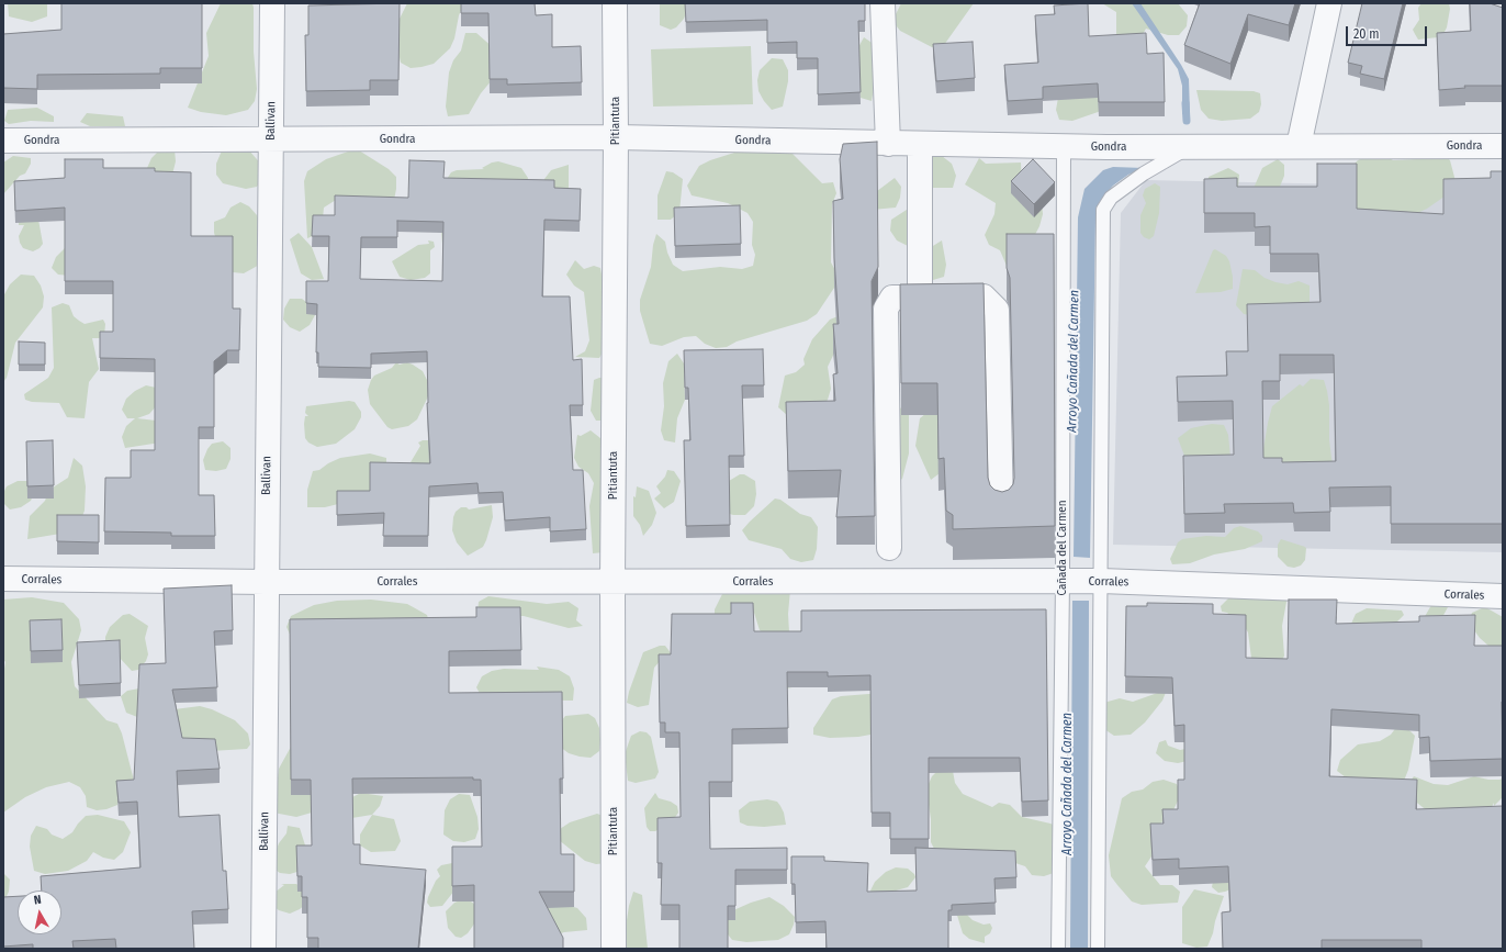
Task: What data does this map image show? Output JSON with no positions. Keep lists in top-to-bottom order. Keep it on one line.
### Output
{"streets":{"street":["Ballivan","Pitiantuta","Gondra","Corrales"],"lane":["Cañada del Carmen"]},"crossings":[["Ballivan","Gondra"],["Ballivan","Corrales"],["Pitiantuta","Gondra"],["Pitiantuta","Corrales"],["Gondra","Cañada del Carmen"],["Cañada del Carmen","Corrales"]],"water":["Arroyo Cañada del Carmen"],"scale_bar":"20 m","north":"top"}
